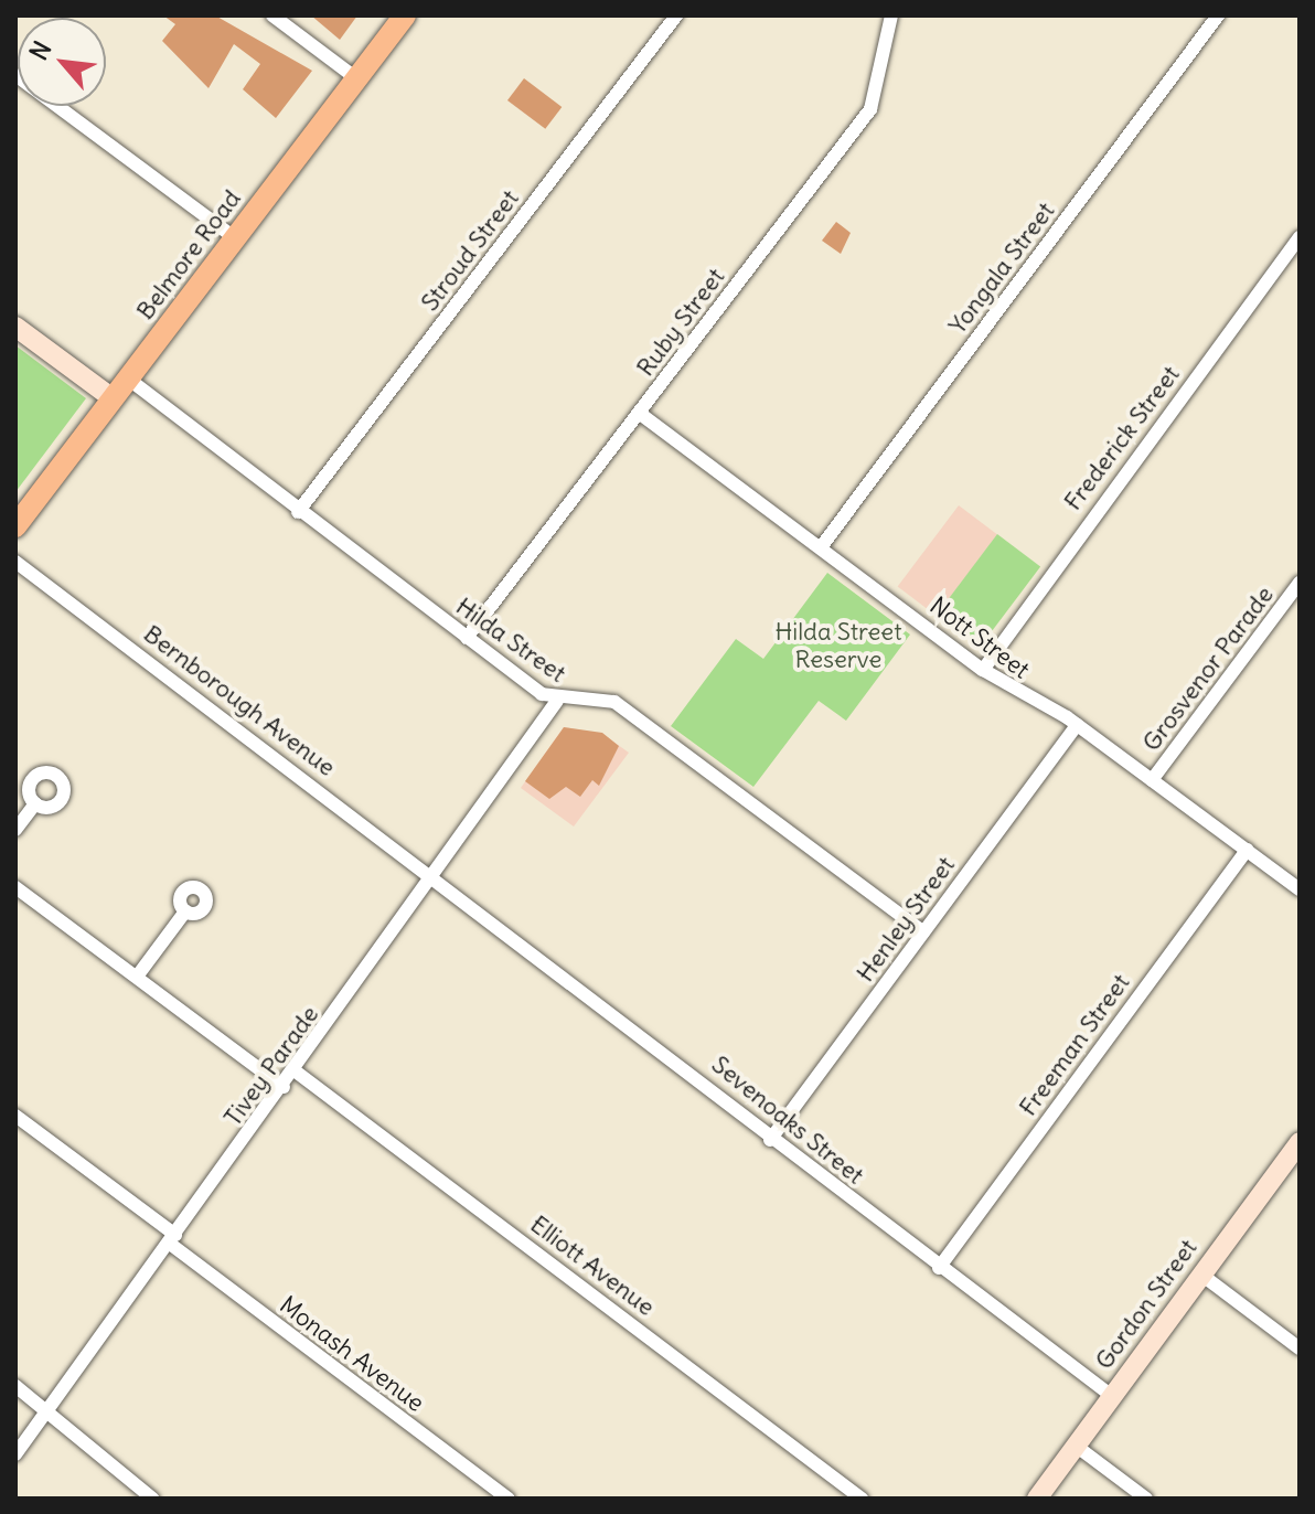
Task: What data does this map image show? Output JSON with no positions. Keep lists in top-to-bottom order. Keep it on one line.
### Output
{"streets":{"main road":["Belmore Road"],"street":["Stroud Street","Yongala Street","Ruby Street","Frederick Street","Nott Street","Hilda Street","Grosvenor Parade","Bernborough Avenue","Henley Street","Freeman Street","Tivey Parade","Sevenoaks Street","Elliott Avenue","Gordon Street","Monash Avenue"]},"crossings":[["Stroud Street","Hilda Street"],["Belmore Road","Hilda Street"],["Yongala Street","Nott Street"],["Ruby Street","Nott Street"],["Ruby Street","Hilda Street"],["Frederick Street","Nott Street"],["Nott Street","Grosvenor Parade"],["Nott Street","Henley Street"],["Nott Street","Freeman Street"],["Hilda Street","Henley Street"],["Hilda Street","Tivey Parade"],["Bernborough Avenue","Tivey Parade"],["Bernborough Avenue","Sevenoaks Street"],["Henley Street","Sevenoaks Street"],["Freeman Street","Sevenoaks Street"],["Tivey Parade","Sevenoaks Street"],["Tivey Parade","Elliott Avenue"],["Tivey Parade","Monash Avenue"],["Sevenoaks Street","Gordon Street"]],"parks":["Hilda Street Reserve"],"north":"top left"}
